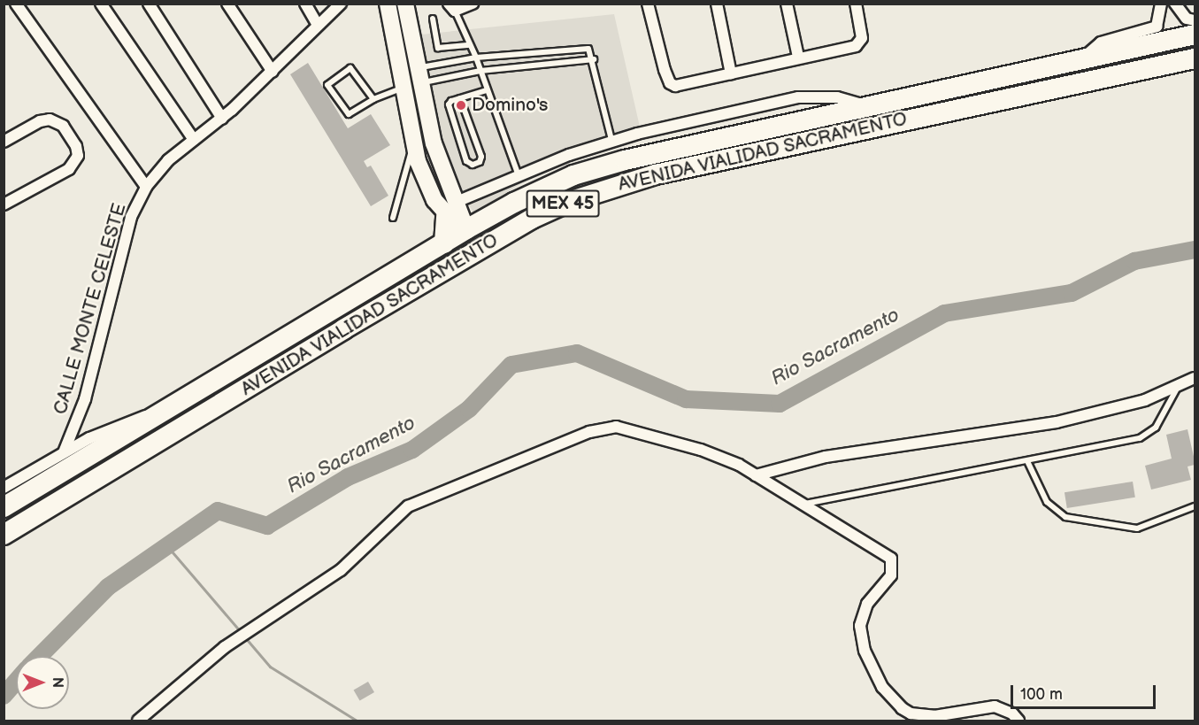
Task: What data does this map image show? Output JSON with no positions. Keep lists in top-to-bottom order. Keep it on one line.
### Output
{"streets":{"highway":["AVENIDA VIALIDAD SACRAMENTO","MEX 45"],"street":["CALLE MONTE CELESTE"]},"water":["Rio Sacramento"],"places":["Domino's"],"scale_bar":"100 m","north":"right"}
